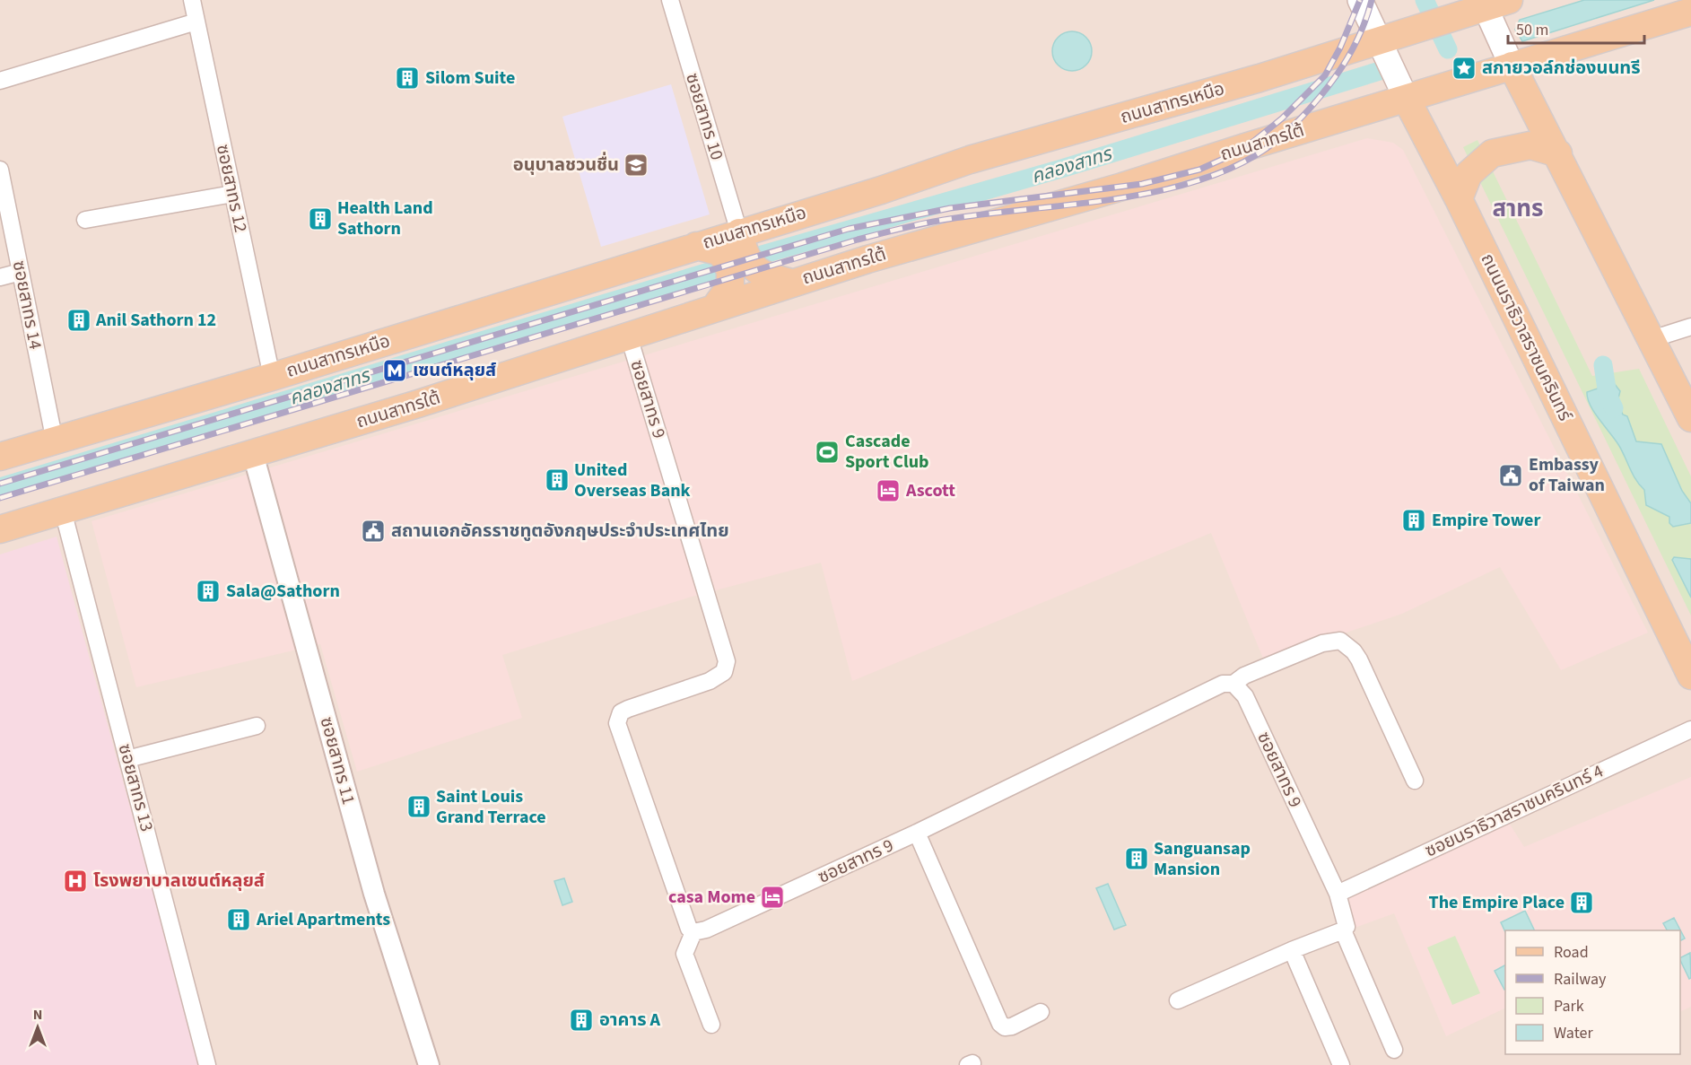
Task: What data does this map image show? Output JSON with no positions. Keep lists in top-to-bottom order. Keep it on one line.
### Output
{"streets":{"main road":["ถนนสาทรเหนือ","ถนนสาทรใต้","ถนนนราธิวาสราชนครินทร์"],"street":["ซอยสาทร 10","ซอยสาทร 12","ซอยสาทร 14","ซอยสาทร 9","ซอยสาทร 11","ซอยสาทร 13","ซอยนราธิวาสราชนครินทร์ 4"]},"crossings":[["ถนนสาทรเหนือ","ซอยสาทร 10"],["ถนนสาทรเหนือ","ซอยสาทร 12"],["ถนนสาทรเหนือ","ซอยสาทร 14"],["ถนนสาทรเหนือ","ถนนนราธิวาสราชนครินทร์"],["ถนนสาทรใต้","ถนนนราธิวาสราชนครินทร์"],["ถนนสาทรใต้","ซอยสาทร 9"],["ถนนสาทรใต้","ซอยสาทร 11"],["ถนนสาทรใต้","ซอยสาทร 13"],["ซอยสาทร 9","ซอยนราธิวาสราชนครินทร์ 4"]],"districts":["สาทร"],"water":["คลองสาทร"],"places":{"place":["สกายวอล์กช่องนนทรี"],"building":["Silom Suite","Health Land Sathorn","Anil Sathorn 12","United Overseas Bank","Empire Tower","Sala@Sathorn","Saint Louis Grand Terrace","Sanguansap Mansion","The Empire Place","Ariel Apartments","อาคาร A"],"school or university":["อนุบาลชวนชื่น"],"metro station":["เซนต์หลุยส์"],"sports":["Cascade Sport Club"],"public building":["Embassy of Taiwan","สถานเอกอัครราชทูตอังกฤษประจำประเทศไทย"],"hotel":["Ascott","casa Mome"],"hospital":["โรงพยาบาลเซนต์หลุยส์"]},"legend":["Road","Railway","Park","Water"],"scale_bar":"50 m","north":"top"}
